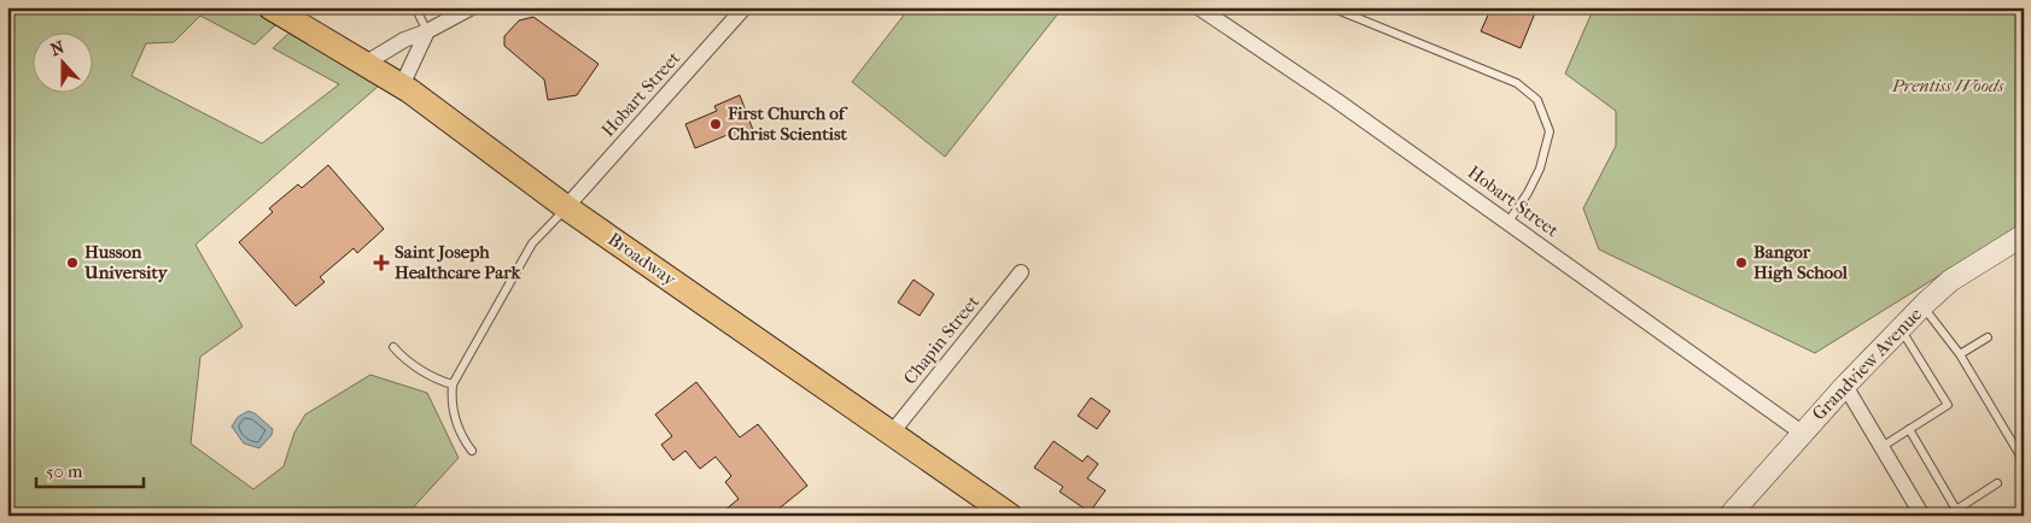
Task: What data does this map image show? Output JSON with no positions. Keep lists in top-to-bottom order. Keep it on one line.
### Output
{"streets":{"main road":["Broadway"],"street":["Hobart Street","Chapin Street","Grandview Avenue"]},"crossings":[["Hobart Street","Broadway"],["Hobart Street","Grandview Avenue"],["Broadway","Chapin Street"]],"parks":["Prentiss Woods"],"places":{"other":["First Church of Christ Scientist","Husson University","Bangor High School"],"health":["Saint Joseph Healthcare Park"]},"scale_bar":"50 m","north":"top"}
